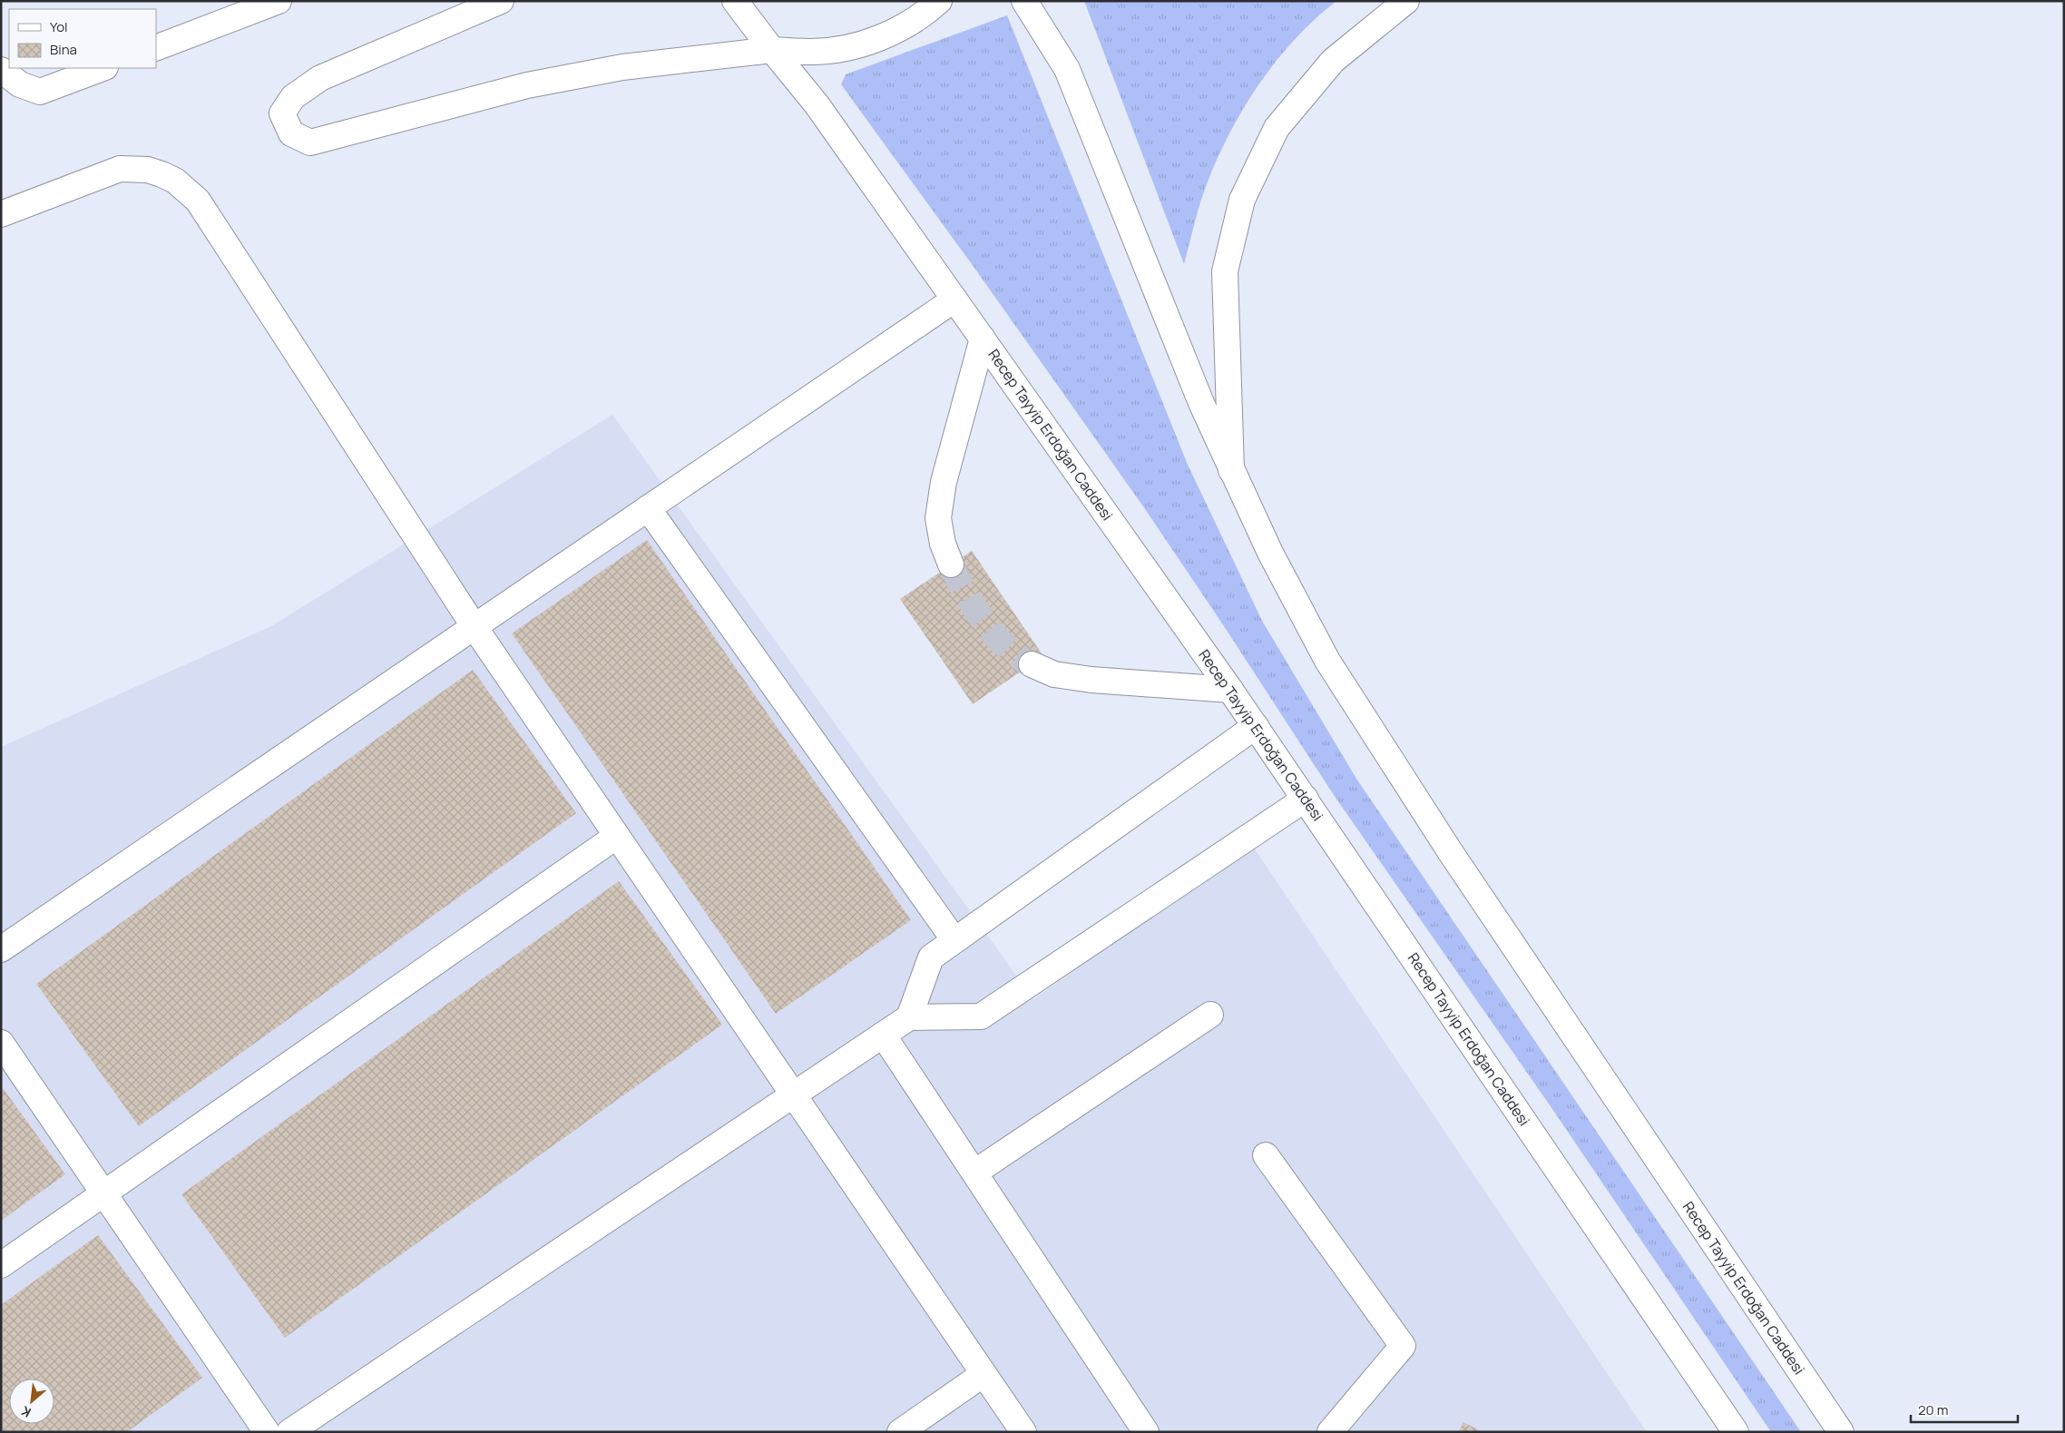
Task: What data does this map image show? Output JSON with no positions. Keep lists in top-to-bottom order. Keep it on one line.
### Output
{"streets":{"main road":["Recep Tayyip Erdoğan Caddesi"]},"legend":["Yol","Bina"],"scale_bar":"20 m","north":"bottom left"}
